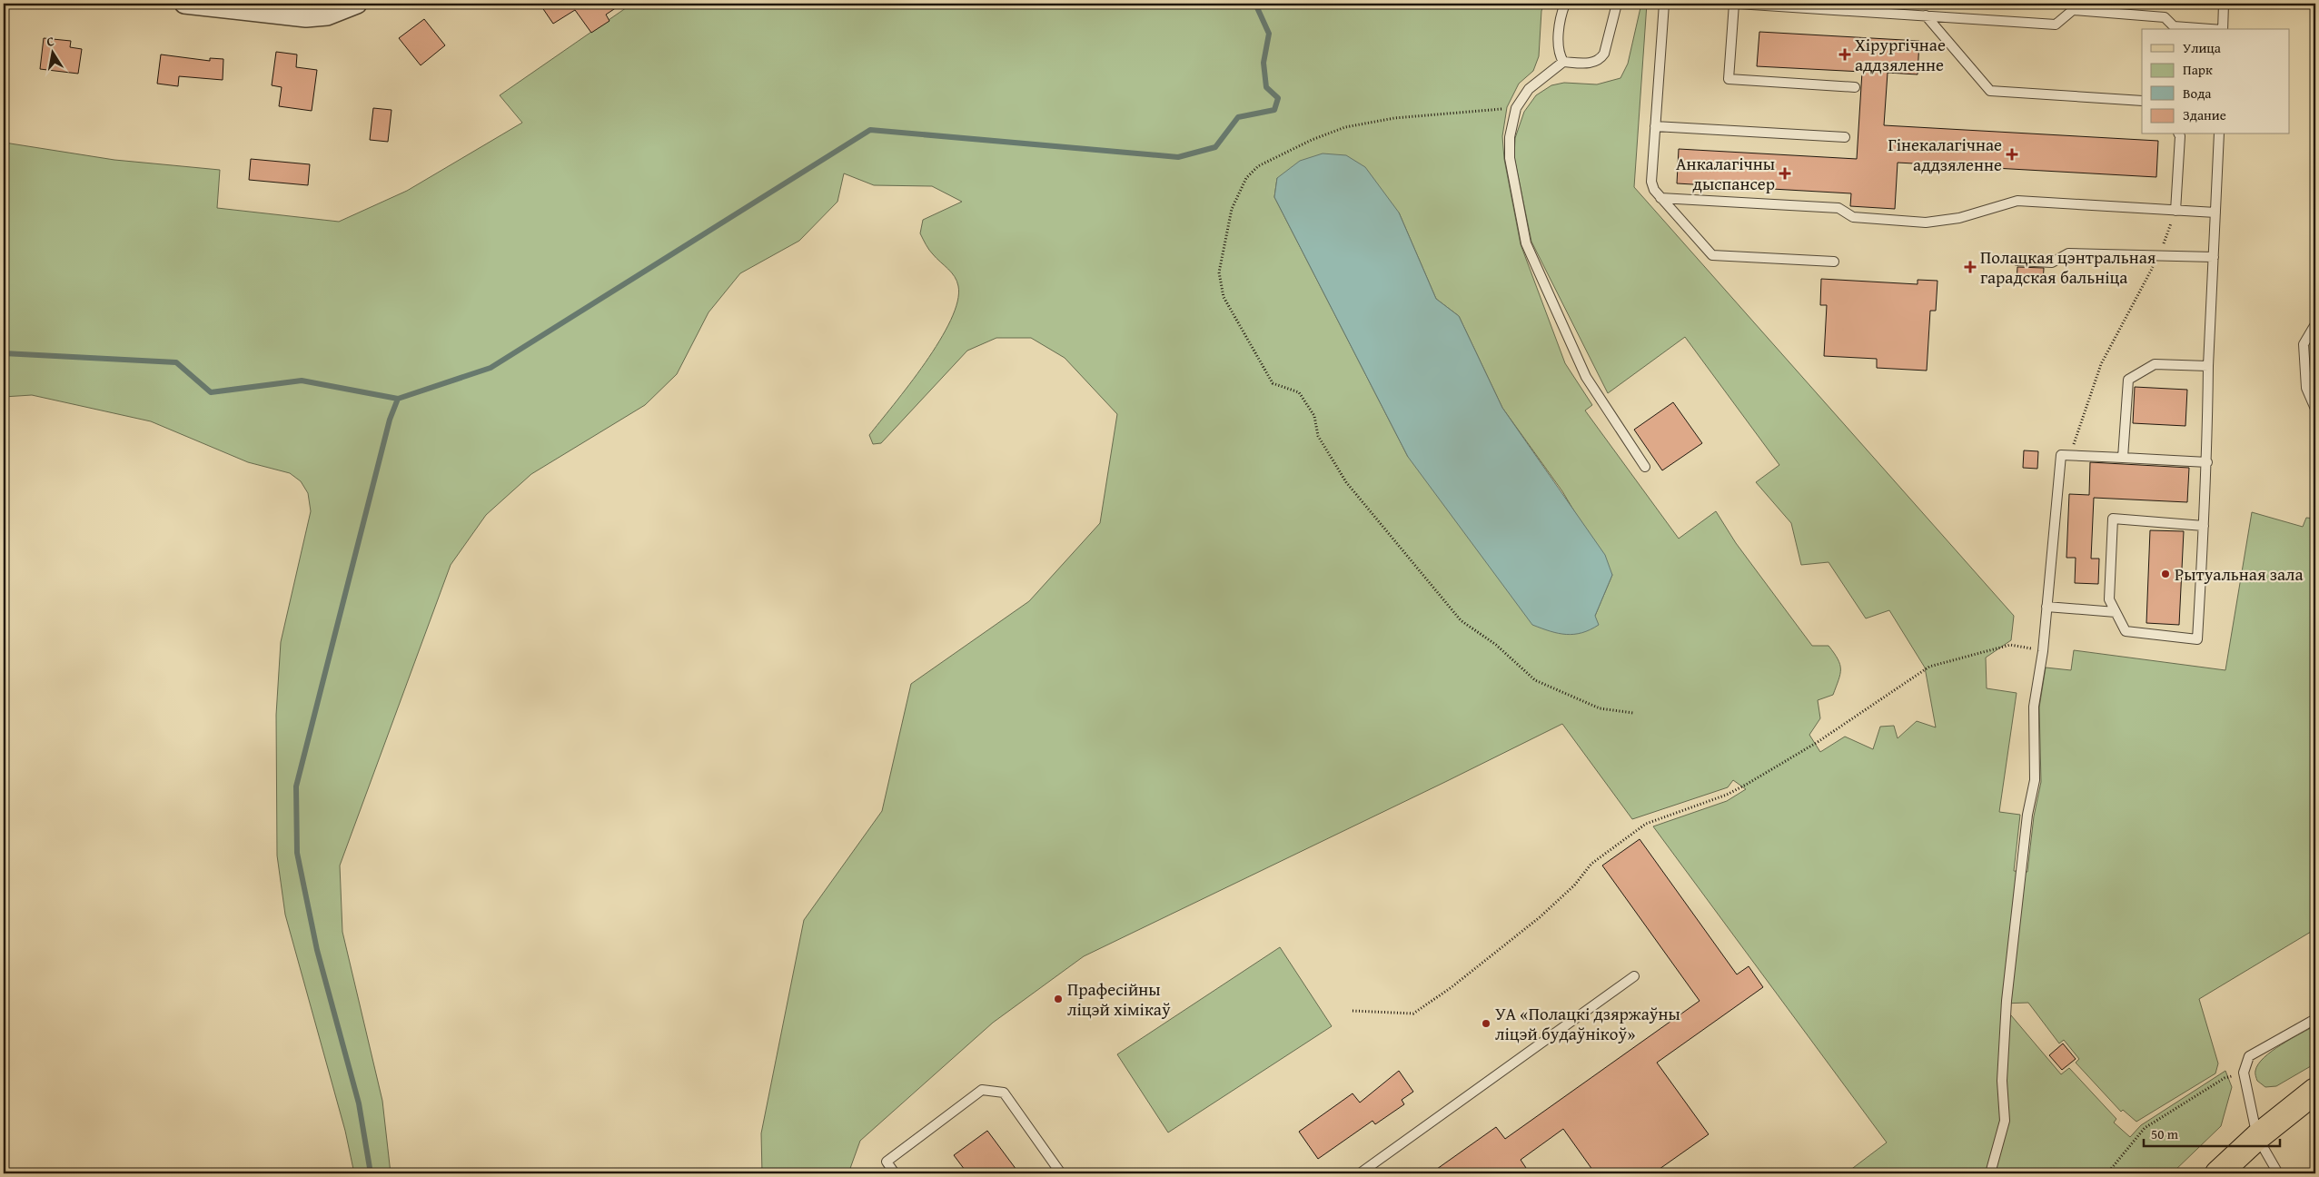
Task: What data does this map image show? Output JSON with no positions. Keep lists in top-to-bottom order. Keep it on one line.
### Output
{"places":{"health":["Хірургічнае аддзяленне","Гінекалагічнае аддзяленне","Анкалагічны дыспансер","Полацкая цэнтральная гарадская бальніца"],"other":["Рытуальная зала","Прафесійны ліцэй хімікаў","УА «Полацкі дзяржаўны ліцэй будаўнікоў»"]},"legend":["Улица","Парк","Вода","Здание"],"scale_bar":"50 m","north":"top"}
